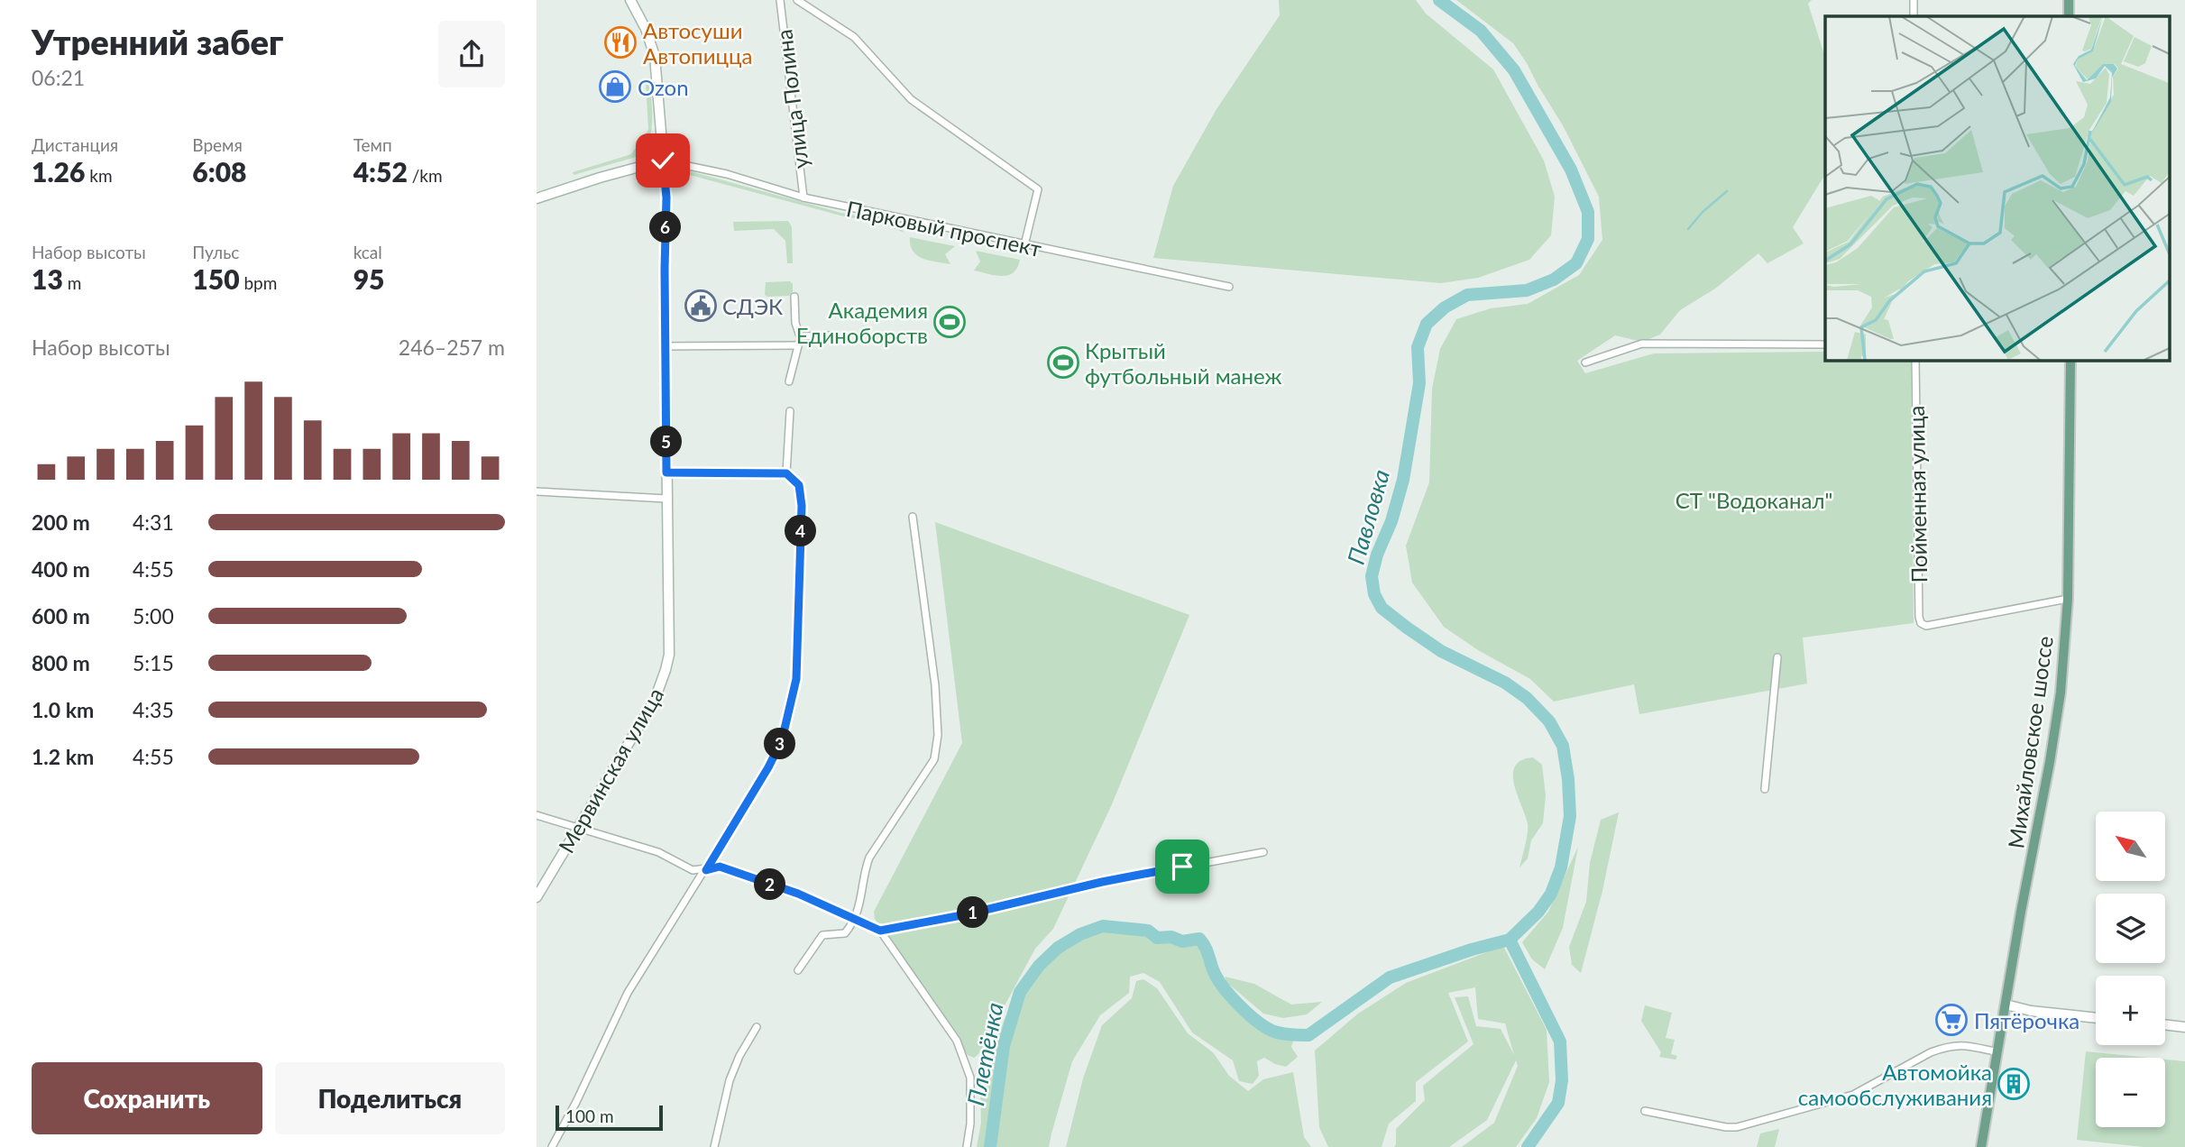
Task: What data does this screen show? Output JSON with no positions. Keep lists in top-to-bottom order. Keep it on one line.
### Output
{"streets":{"main road":["Михайловское шоссе"],"street":["улица Полина","Парковый проспект","Пойменная улица","Мервинская улица"]},"crossings":[["улица Полина","Парковый проспект"],["Парковый проспект","Мервинская улица"],["Пойменная улица","Михайловское шоссе"]],"water":["Павловка","Плетёнка"],"parks":["СТ \"Водоканал\""],"places":{"restaurant":["Автосуши Автопицца"],"shop":["Ozon"],"public building":["СДЭК"],"sports":["Академия Единоборств","Крытый футбольный манеж"],"supermarket":["Пятёрочка"],"building":["Автомойка самообслуживания"]},"scale_bar":"100 m","north":"top left","page":{"heading":["Утренний забег","06:21"],"stats":[["Дистанция","1.26 km"],["Время","6:08"],["Темп","4:52 /km"],["Набор высоты","13 m"],["Пульс","150 bpm"],["kcal","95"]],"pins":["6","5","4","3","2","1"],"chart":["Набор высоты","246–257 m"],"list":[{"name":"200 m","note":"4:31"},{"name":"400 m","note":"4:55"},{"name":"600 m","note":"5:00"},{"name":"800 m","note":"5:15"},{"name":"1.0 km","note":"4:35"},{"name":"1.2 km","note":"4:55"}],"map_buttons":["+","−"],"buttons":["Сохранить","Поделиться"],"scale":"100 m"}}
